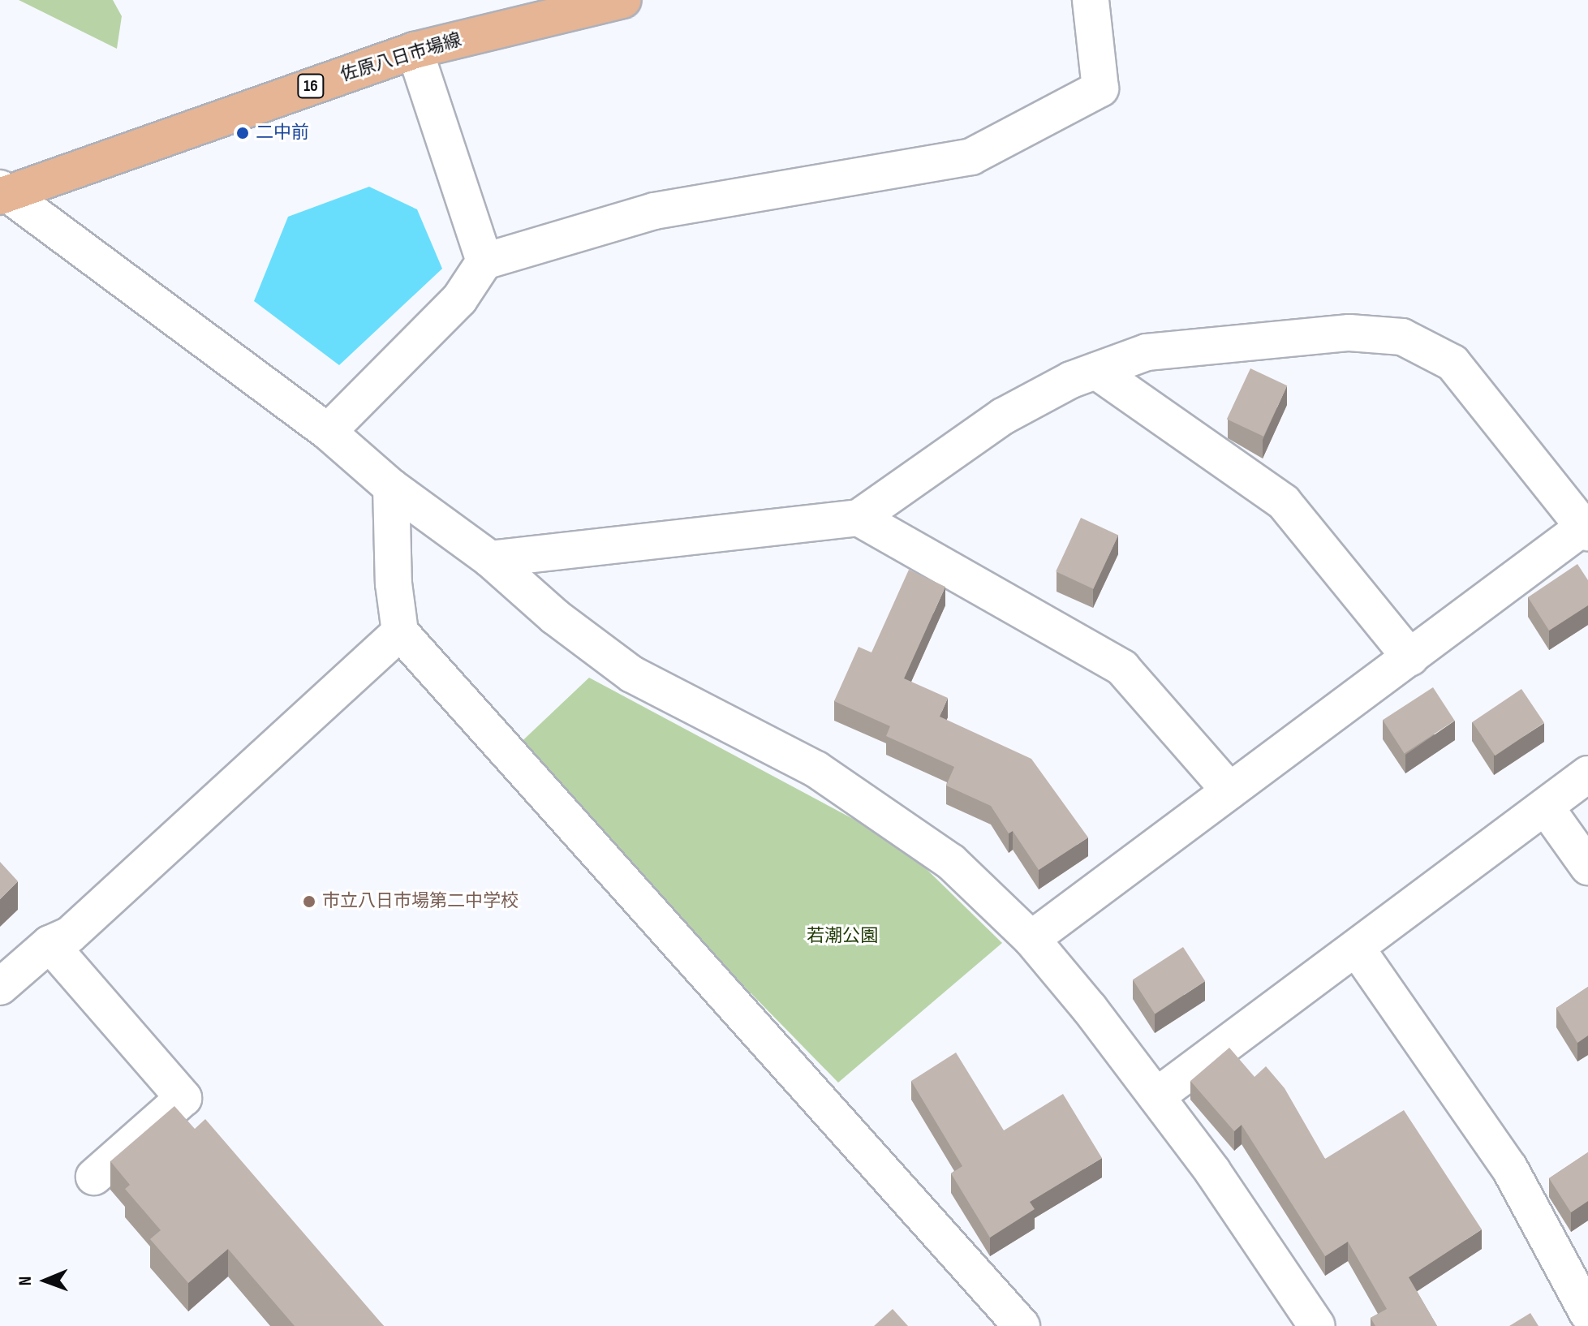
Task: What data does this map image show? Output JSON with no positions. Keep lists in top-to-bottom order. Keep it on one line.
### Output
{"streets":{"main road":["佐原八日市場線","16"]},"parks":["若潮公園"],"places":["二中前","市立八日市場第二中学校"],"north":"left"}
